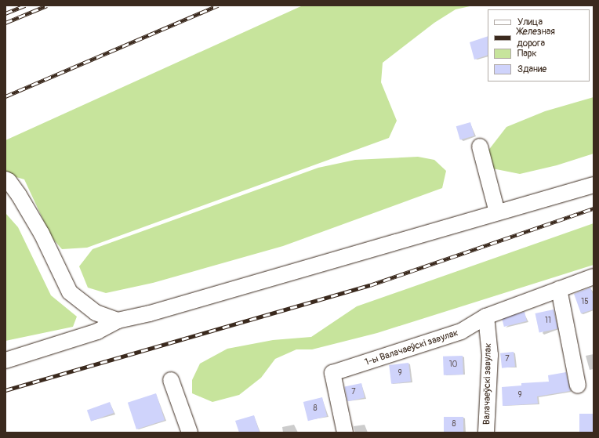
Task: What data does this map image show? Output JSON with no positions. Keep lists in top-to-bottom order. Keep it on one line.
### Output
{"streets":{"street":["1-ы Валачаеўскі завулак","Валачаеўскі завулак"]},"crossings":[["1-ы Валачаеўскі завулак","Валачаеўскі завулак"]],"house_numbers":["15","11","7","10","9","7","9","8","8"],"legend":["Улица","Железная дорога","Парк","Здание"]}
